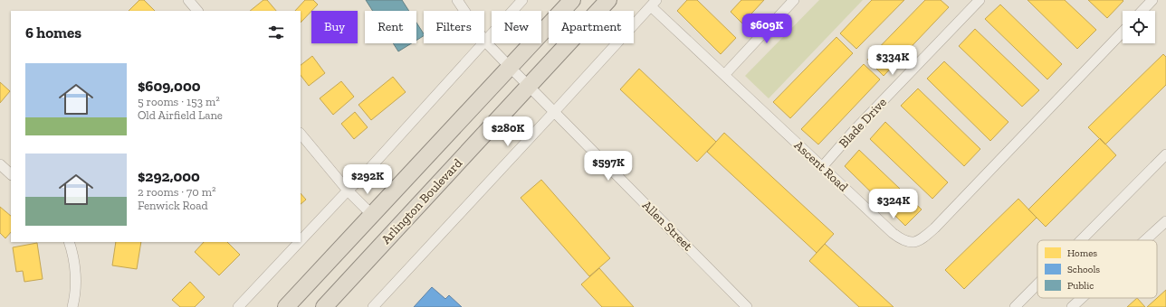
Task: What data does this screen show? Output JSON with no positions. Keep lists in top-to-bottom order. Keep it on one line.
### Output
{"streets":{"highway":["Arlington Boulevard"],"street":["Blade Drive","Ascent Road","Allen Street"]},"crossings":[["Blade Drive","Ascent Road"],["Arlington Boulevard","Allen Street"]],"legend":["Homes","Schools","Public"],"page":{"chip":["Buy","Rent","Filters","New","Apartment"],"heading":"6 homes","price":["$609K","$334K","$280K","$597K","$292K","$324K"],"list":[{"name":"$609,000","note":"5 rooms · 153 m² · Old Airfield Lane"},{"name":"$292,000","note":"2 rooms · 70 m² · Fenwick Road"}]}}
